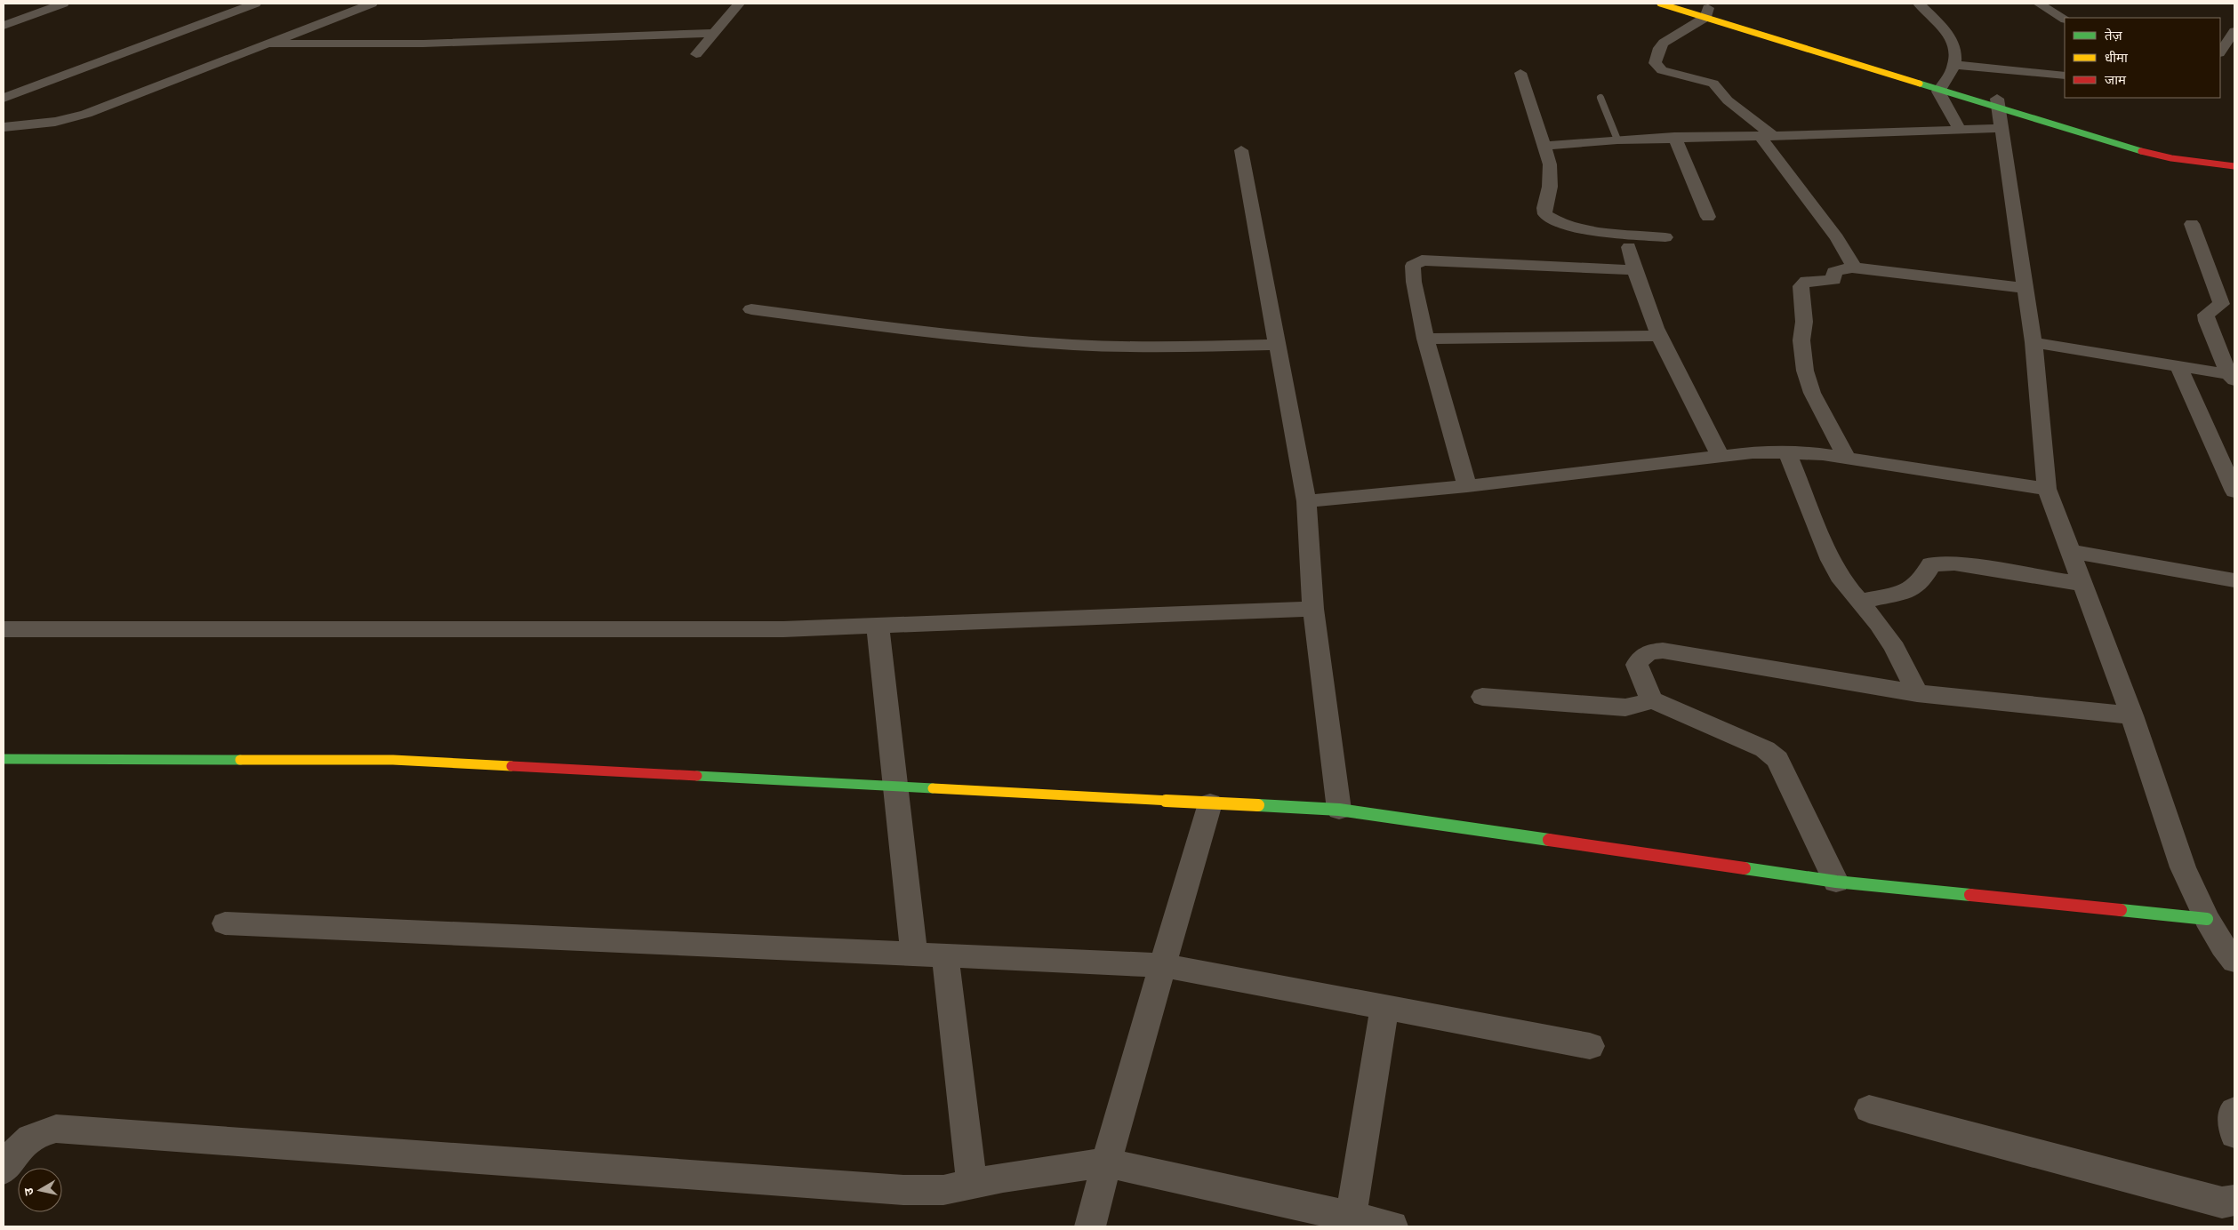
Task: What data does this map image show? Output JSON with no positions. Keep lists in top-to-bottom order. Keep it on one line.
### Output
{"legend":["तेज़","धीमा","जाम"],"north":"left"}
